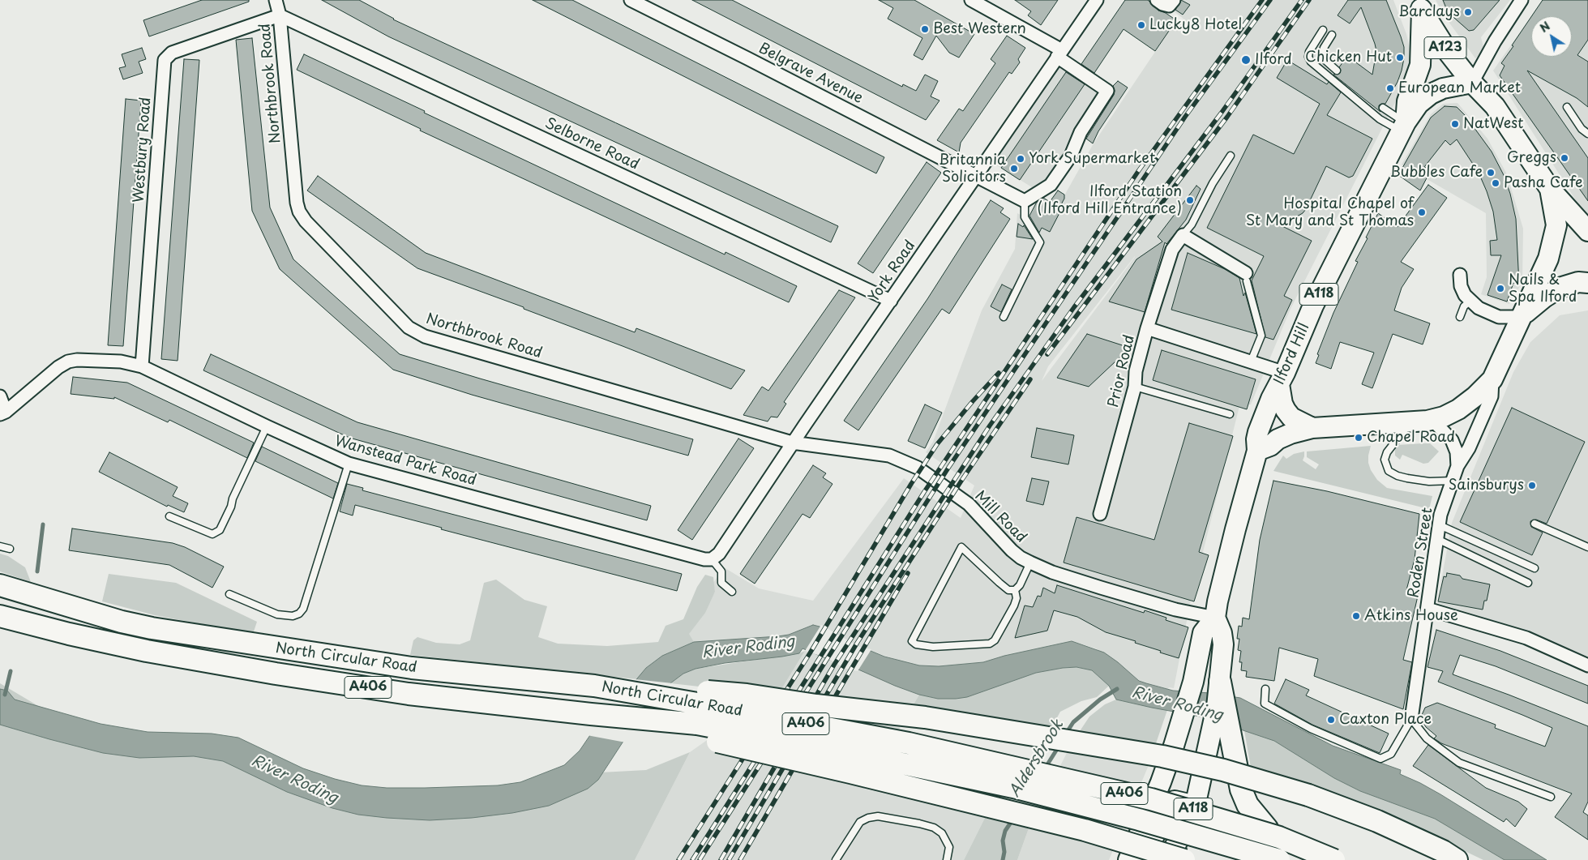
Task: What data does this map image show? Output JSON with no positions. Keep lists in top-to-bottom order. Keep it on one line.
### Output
{"streets":{"highway":["A118","North Circular Road","A406"],"main road":["A123","Ilford Hill"],"street":["Belgrave Avenue","Northbrook Road","Selborne Road","Westbury Road","York Road","Prior Road","Wanstead Park Road","Mill Road","Roden Street"]},"crossings":[["A123","A118"],["A123","Ilford Hill"],["Belgrave Avenue","York Road"],["Northbrook Road","Selborne Road"],["Northbrook Road","Westbury Road"],["Northbrook Road","York Road"],["Northbrook Road","Mill Road"],["Selborne Road","Westbury Road"],["Selborne Road","York Road"],["Westbury Road","Wanstead Park Road"],["York Road","Wanstead Park Road"],["York Road","Mill Road"],["A118","Ilford Hill"],["Ilford Hill","Prior Road"],["Ilford Hill","Mill Road"],["North Circular Road","A406"]],"water":["River Roding","Aldersbrook"],"places":["Barclays","Lucky8 Hotel","Best Western","Chicken Hut","Ilford","European Market","NatWest","Greggs","York Supermarket","Britannia Solicitors","Bubbles Cafe","Pasha Cafe","Ilford Station (Ilford Hill Entrance)","Hospital Chapel of St Mary and St Thomas","Nails & Spa Ilford","Chapel Road","Sainsburys","Atkins House","Caxton Place"],"north":"top left"}
